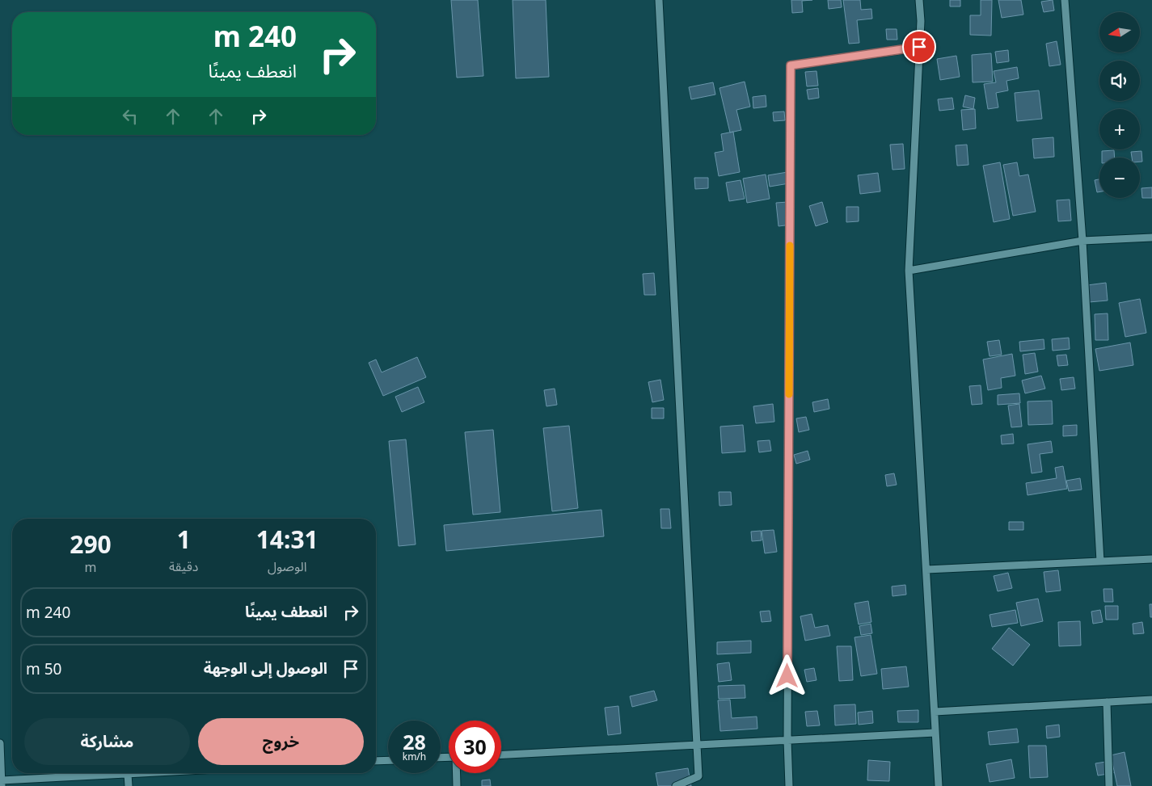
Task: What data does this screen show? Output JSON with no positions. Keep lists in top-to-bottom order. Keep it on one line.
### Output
{"north":"left","page":{"map_buttons":["+","−"],"turn":["240 m","انعطف يمينًا"],"eta":["14:31","الوصول","1","دقيقة","290","m"],"list":[{"name":"انعطف يمينًا","value":"240 m"},{"name":"الوصول إلى الوجهة","value":"50 m"}],"buttons":["خروج","مشاركة"],"speed":"28 km/h","limit":"30"}}
